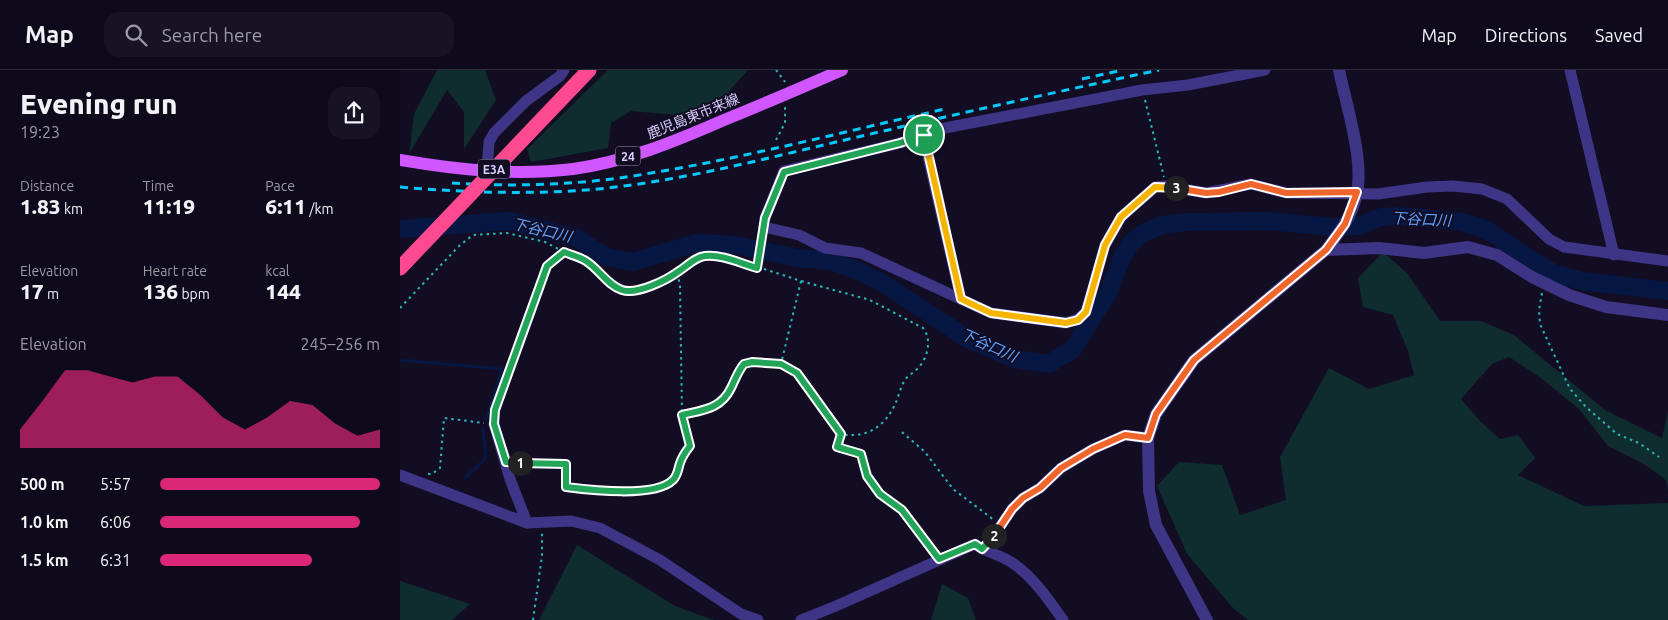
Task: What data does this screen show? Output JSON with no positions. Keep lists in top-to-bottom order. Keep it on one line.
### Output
{"streets":{"highway":["E3A"],"main road":["鹿児島東市来線","24"]},"water":["下谷口川"],"page":{"header":"Map","search":"Search here","nav":["Map","Directions","Saved"],"heading":["Evening run","19:23"],"stats":[["Distance","1.83 km"],["Time","11:19"],["Pace","6:11 /km"],["Elevation","17 m"],["Heart rate","136 bpm"],["kcal","144"]],"pins":["3","1","2"],"chart":["Elevation","245–256 m"],"list":[{"name":"500 m","note":"5:57"},{"name":"1.0 km","note":"6:06"},{"name":"1.5 km","note":"6:31"}]}}
